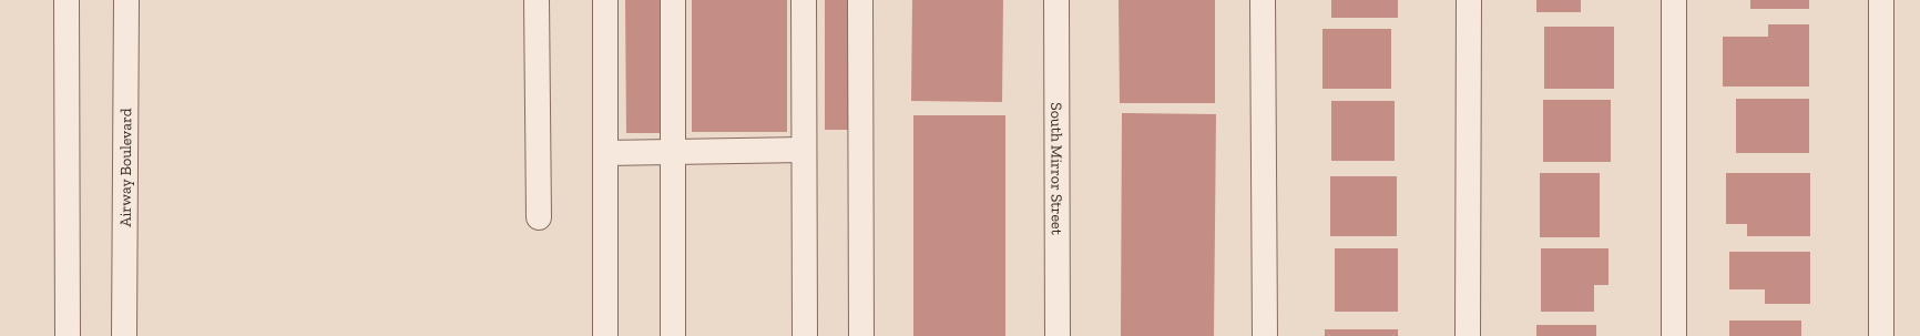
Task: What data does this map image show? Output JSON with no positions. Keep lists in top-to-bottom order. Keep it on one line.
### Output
{"streets":{"street":["Airway Boulevard","South Mirror Street"]}}
